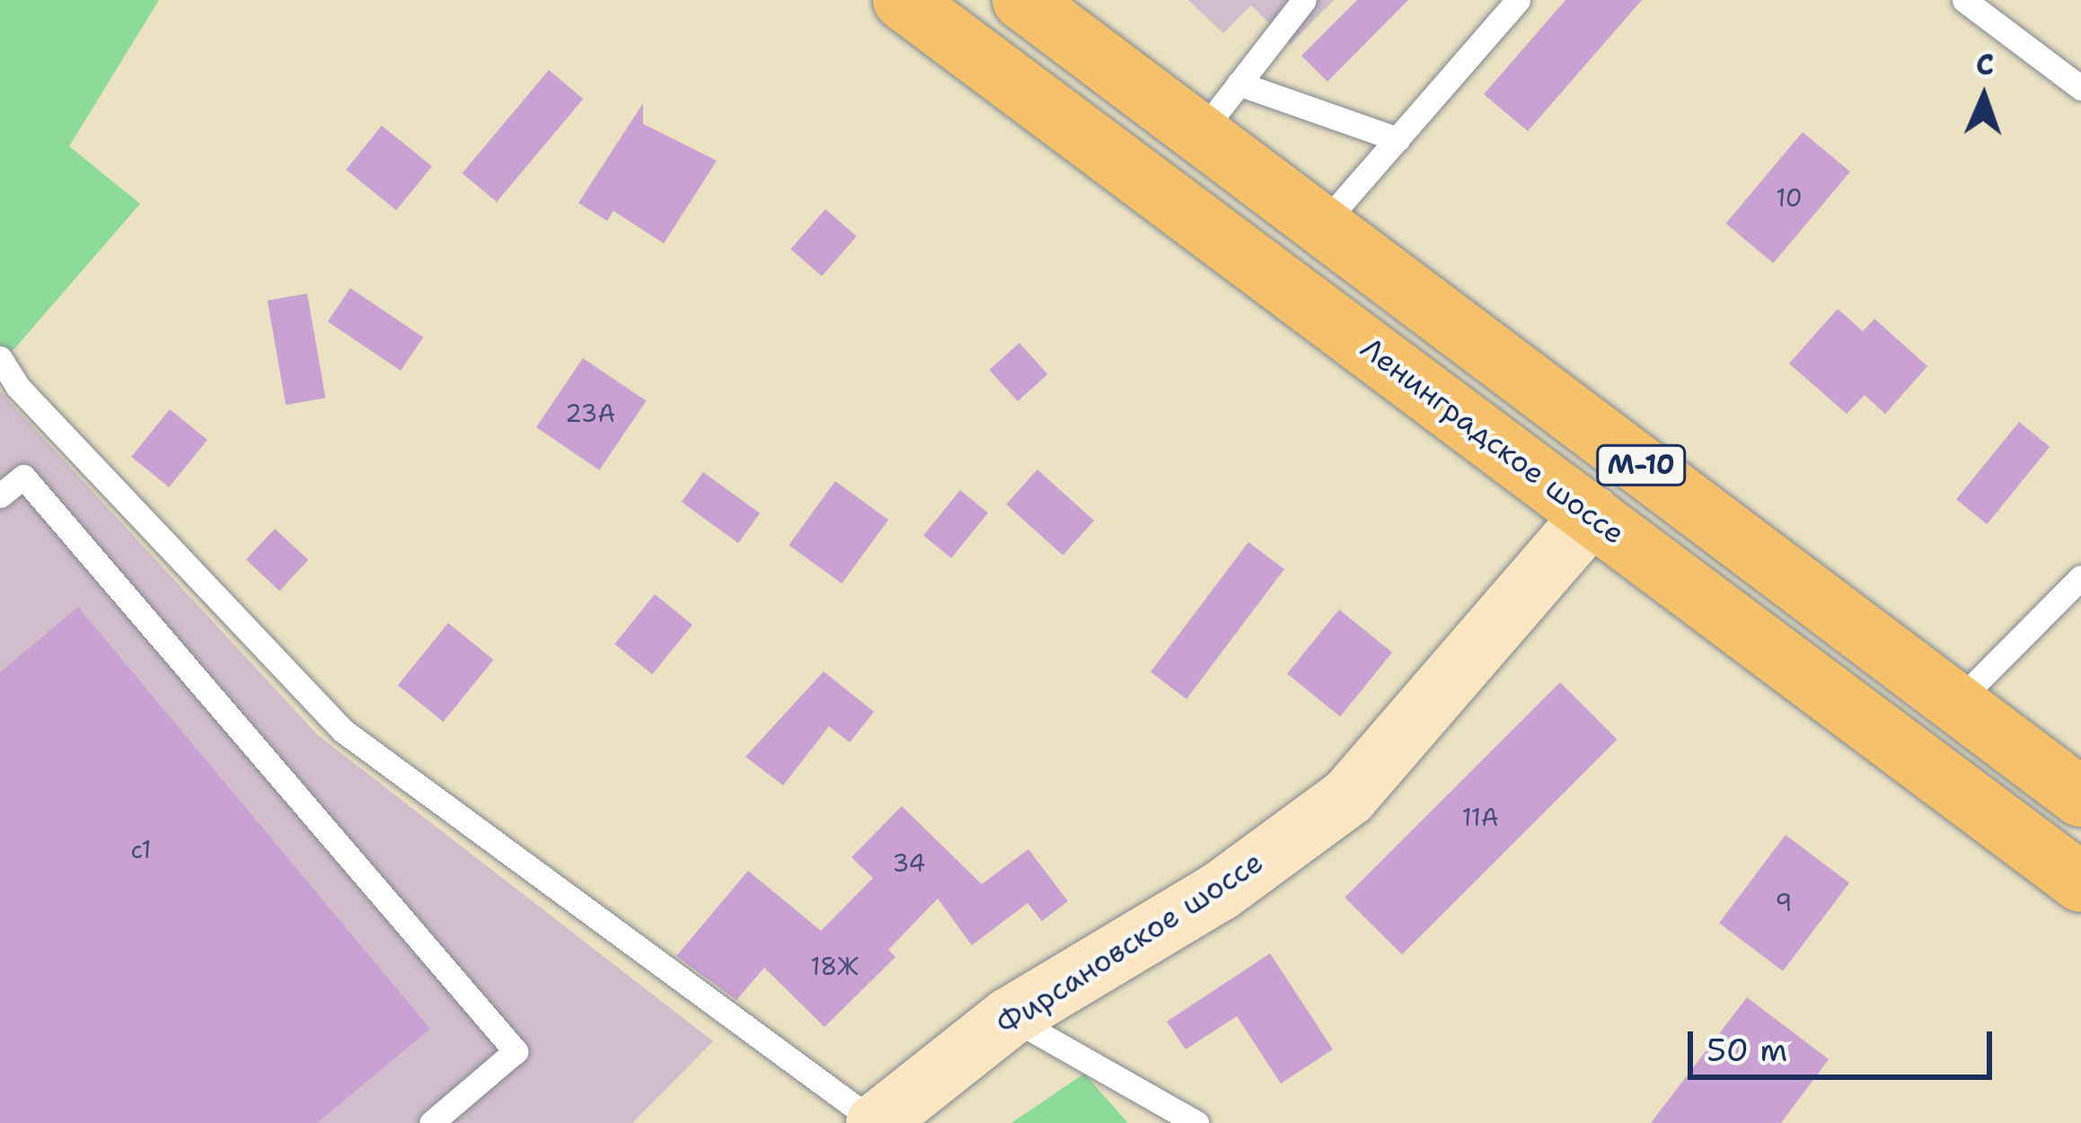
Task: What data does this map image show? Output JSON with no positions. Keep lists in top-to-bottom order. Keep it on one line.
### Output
{"streets":{"highway":["Ленинградское шоссе","М-10"],"main road":["Фирсановское шоссе"]},"crossings":[["Ленинградское шоссе","Фирсановское шоссе"]],"house_numbers":["10","23А","11А","с1","34","9","18Ж"],"scale_bar":"50 m","north":"top"}
